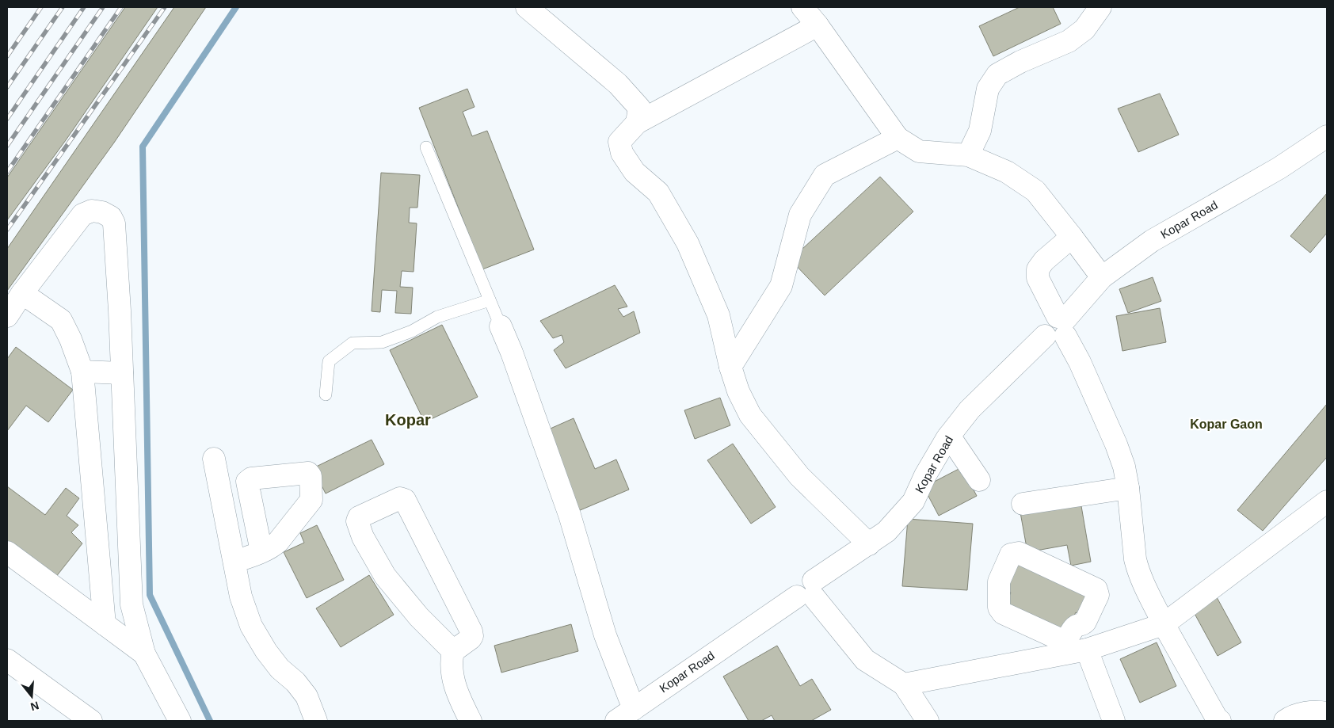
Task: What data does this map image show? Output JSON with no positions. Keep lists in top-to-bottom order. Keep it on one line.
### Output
{"streets":{"street":["Kopar Road"]},"districts":["Kopar","Kopar Gaon"],"north":"bottom"}
